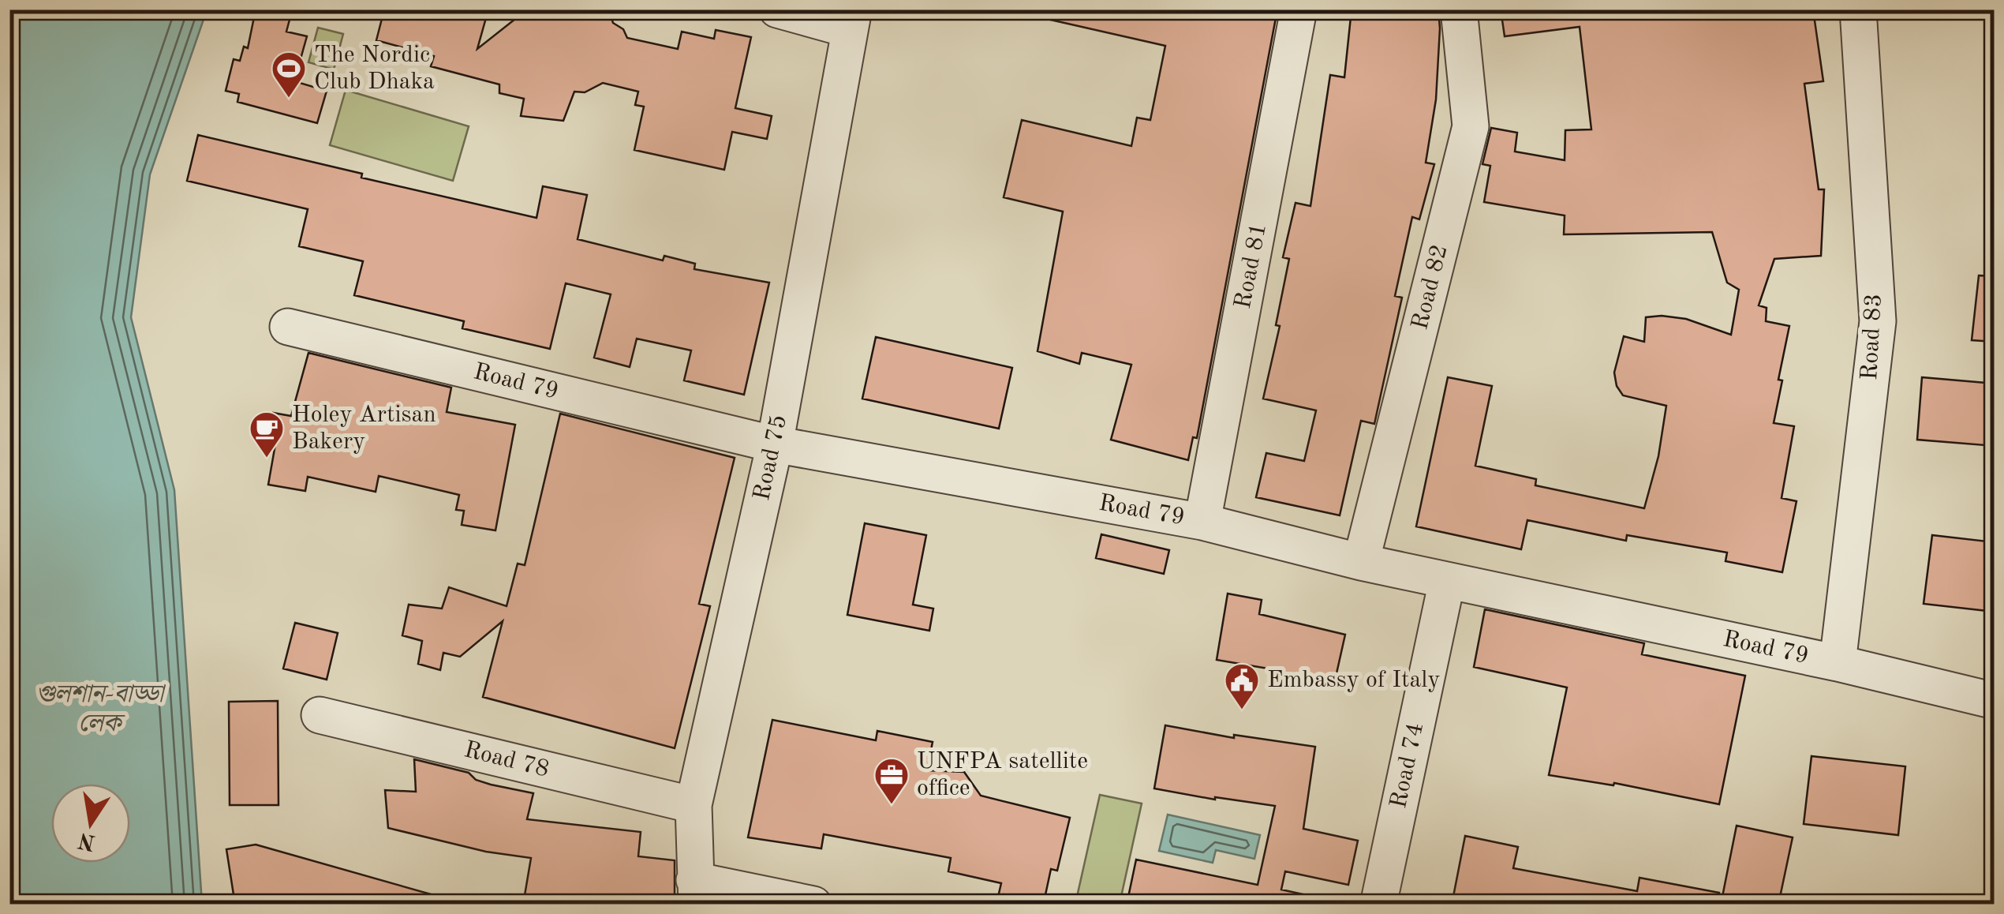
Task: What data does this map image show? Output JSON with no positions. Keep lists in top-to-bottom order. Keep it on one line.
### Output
{"streets":{"street":["Road 81","Road 82","Road 83","Road 79","Road 75","Road 78","Road 74"]},"crossings":[["Road 81","Road 79"],["Road 82","Road 79"],["Road 83","Road 79"],["Road 79","Road 75"],["Road 79","Road 74"],["Road 75","Road 78"]],"water":["গুলশান-বাড্ডা লেক"],"places":{"sports":["The Nordic Club Dhaka"],"cafe":["Holey Artisan Bakery"],"public building":["Embassy of Italy"],"office":["UNFPA satellite office"]},"north":"bottom"}
